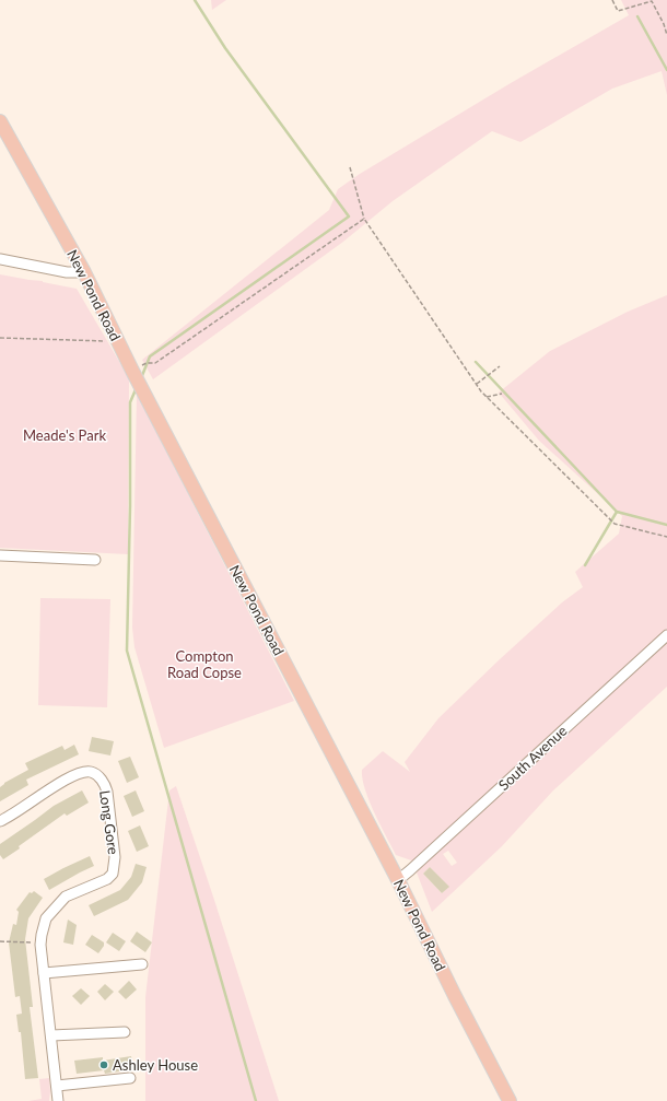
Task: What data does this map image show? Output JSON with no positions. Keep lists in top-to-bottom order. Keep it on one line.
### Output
{"streets":{"main road":["New Pond Road"],"street":["South Avenue","Long Gore"]},"crossings":[["New Pond Road","South Avenue"]],"parks":["Meade's Park","Compton Road Copse"],"places":["Ashley House"]}
